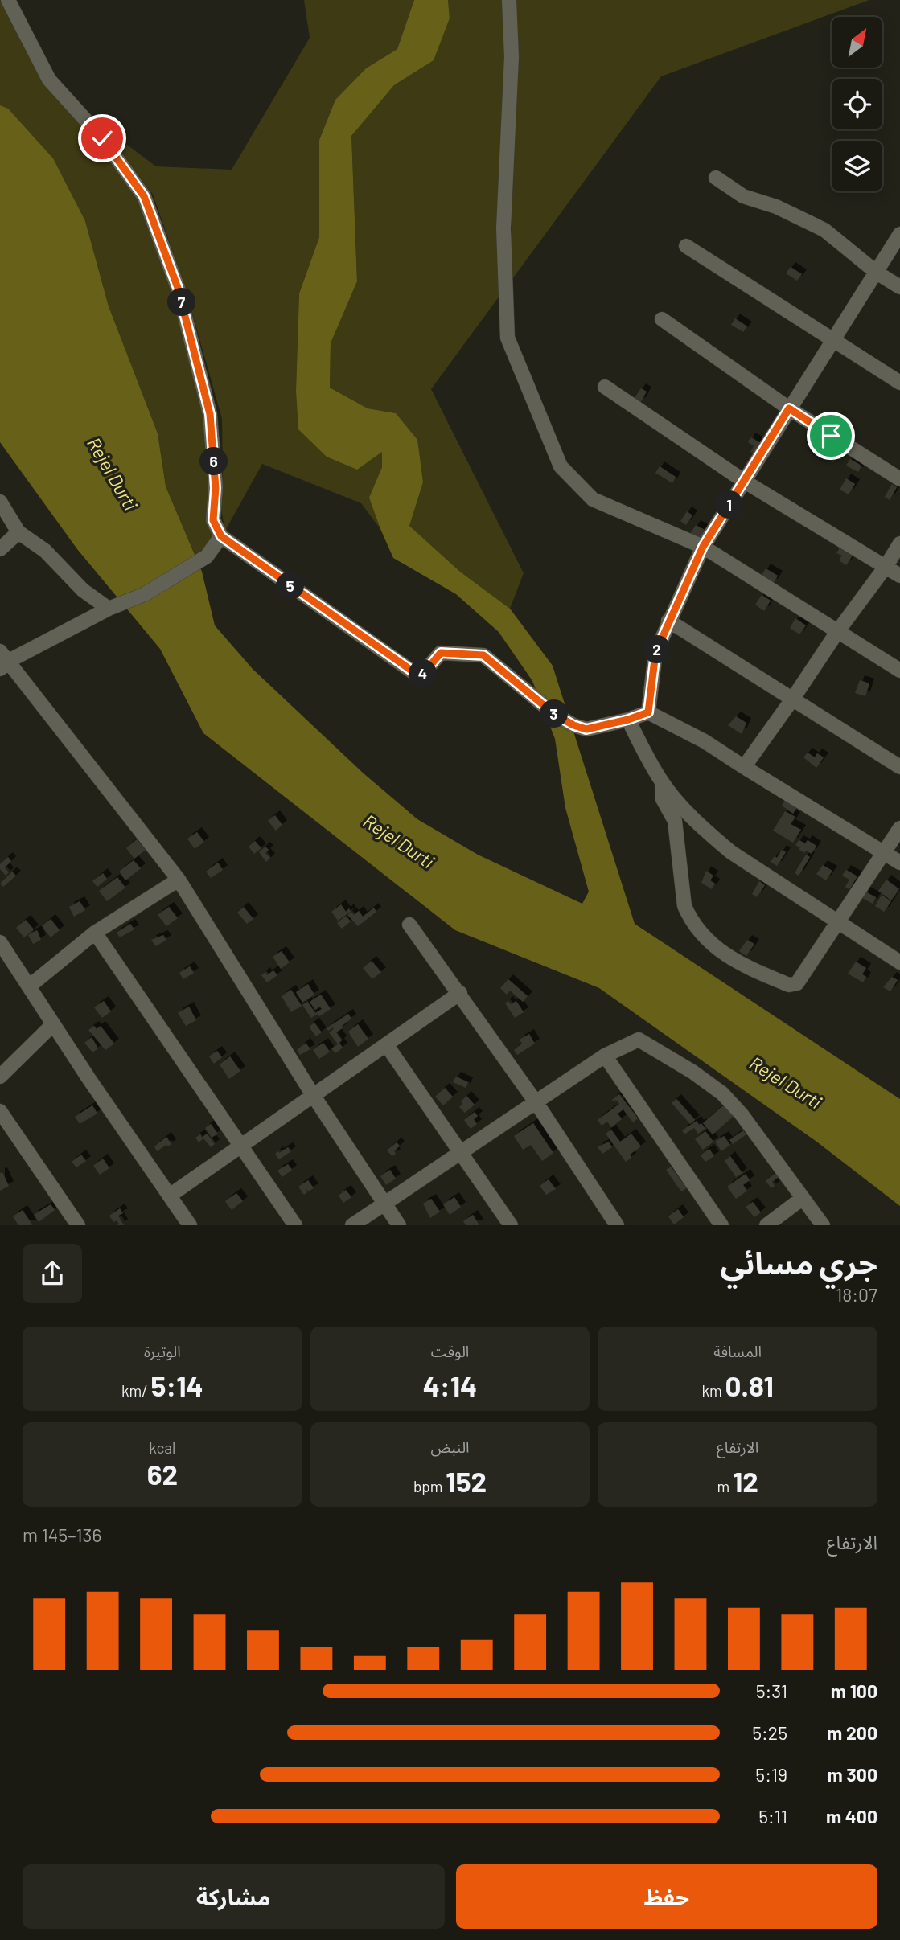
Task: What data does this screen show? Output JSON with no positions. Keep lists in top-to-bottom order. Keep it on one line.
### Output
{"water":["Rejel Durti"],"north":"top right","page":{"pins":["7","6","1","5","2","4","3"],"heading":["جري مسائي","18:07"],"stats":[["المسافة","0.81 km"],["الوقت","4:14"],["الوتيرة","5:14 /km"],["الارتفاع","12 m"],["النبض","152 bpm"],["kcal","62"]],"chart":["الارتفاع","136–145 m"],"list":[{"name":"100 m","note":"5:31"},{"name":"200 m","note":"5:25"},{"name":"300 m","note":"5:19"},{"name":"400 m","note":"5:11"}],"buttons":["حفظ","مشاركة"]}}
